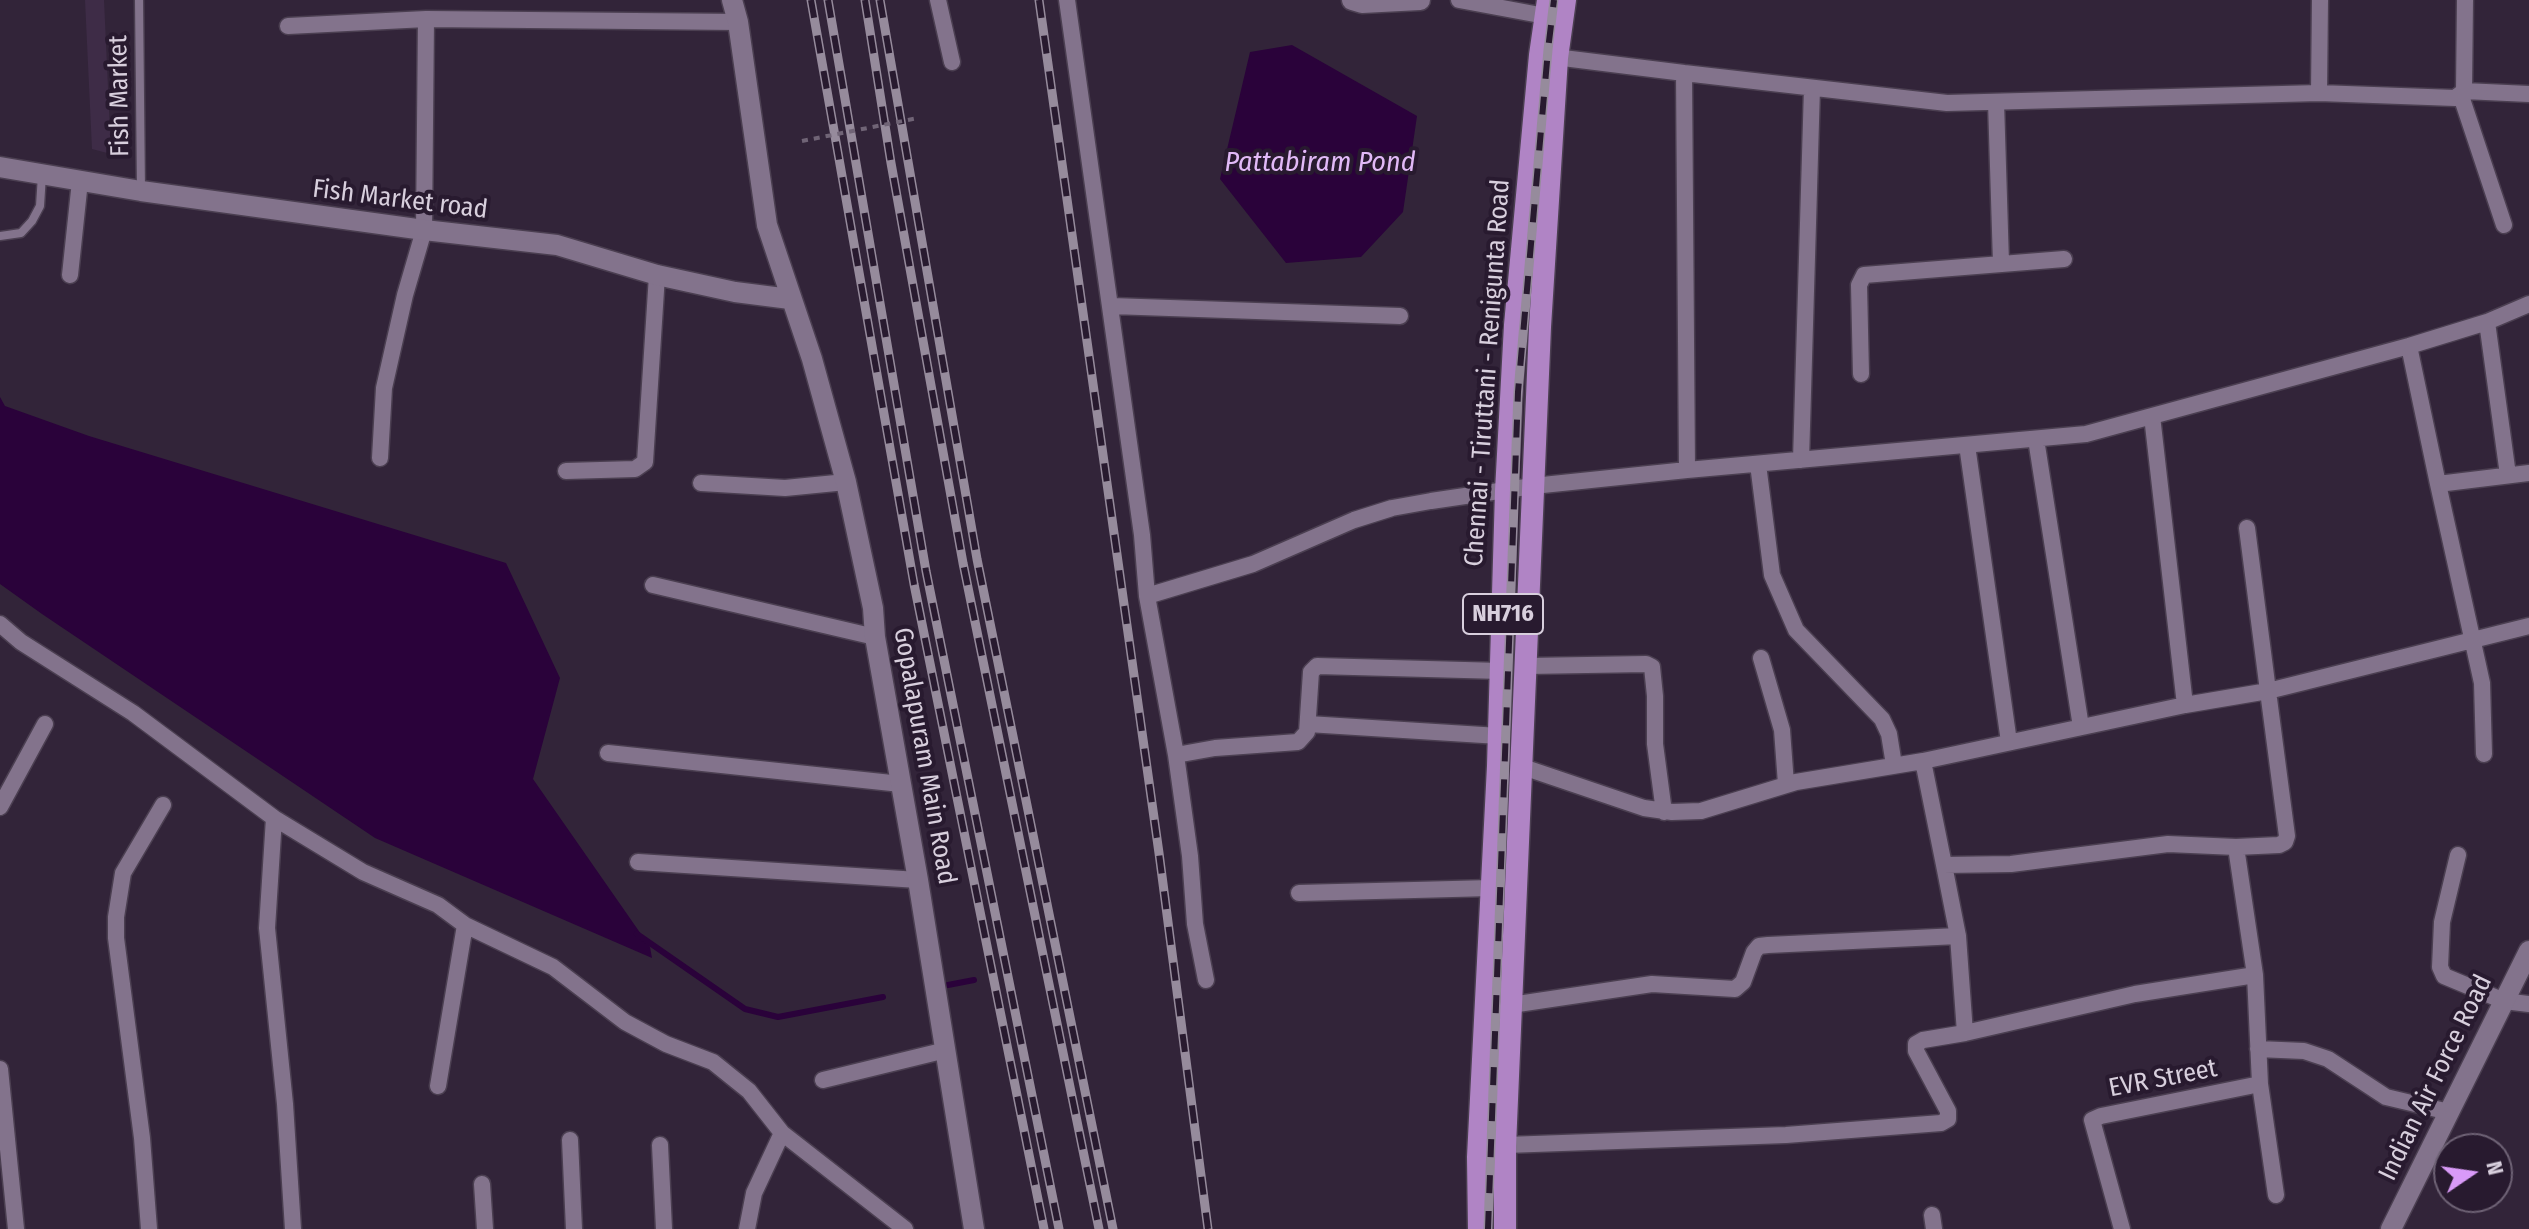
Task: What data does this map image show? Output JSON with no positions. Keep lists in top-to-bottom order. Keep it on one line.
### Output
{"streets":{"highway":["Chennai - Tiruttani - Renigunta Road","NH716"],"street":["Fish Market road","Gopalapuram Main Road","Indian Air Force Road","EVR Street"],"lane":["Fish Market"]},"crossings":[["Fish Market","Fish Market road"],["Fish Market road","Gopalapuram Main Road"]],"water":["Pattabiram Pond"],"north":"right"}
